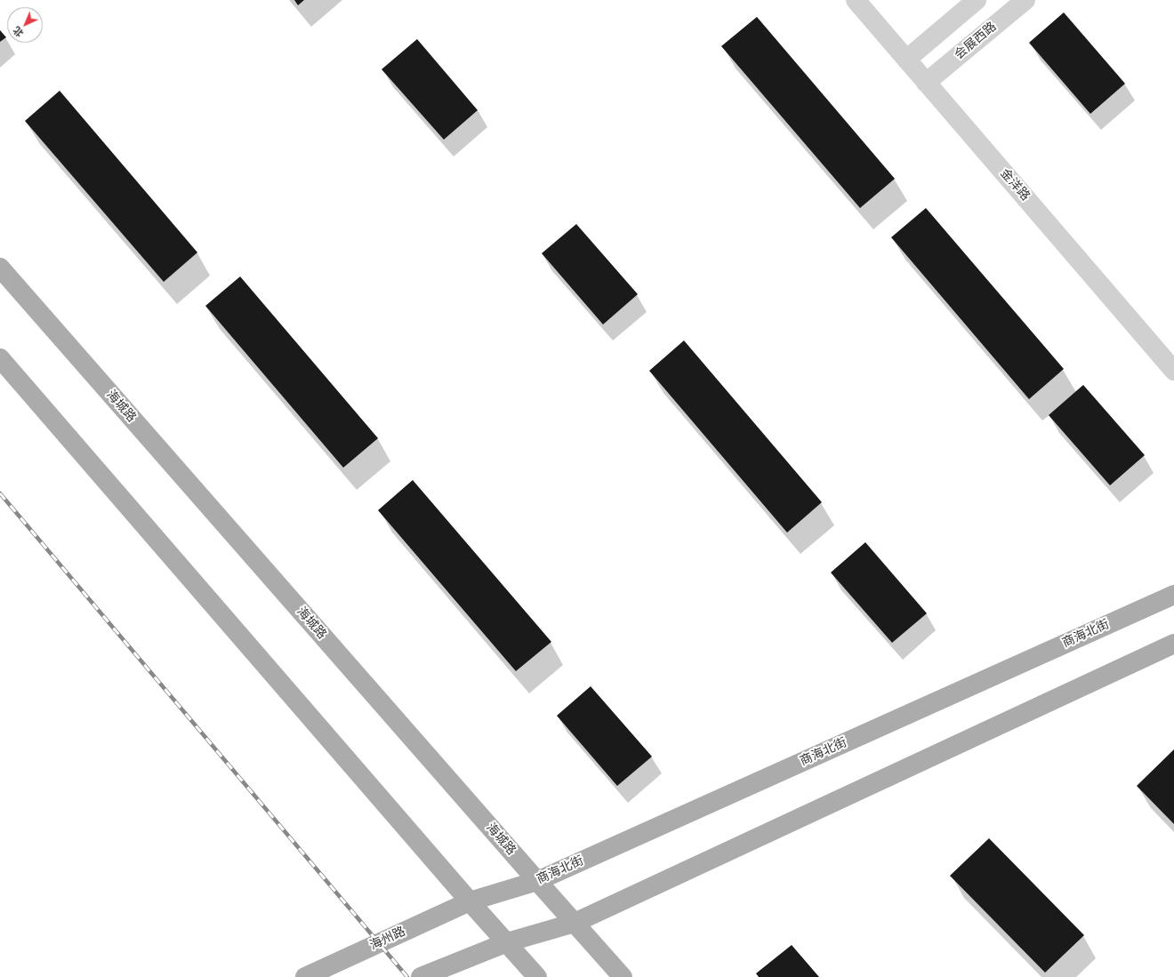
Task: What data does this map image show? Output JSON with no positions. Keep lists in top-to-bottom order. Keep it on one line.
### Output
{"streets":{"main road":["海城路","商海北街","海州路"],"street":["会展西路","金洋路"]},"crossings":[["会展西路","金洋路"],["海城路","商海北街"],["商海北街","海州路"]],"north":"bottom left"}
